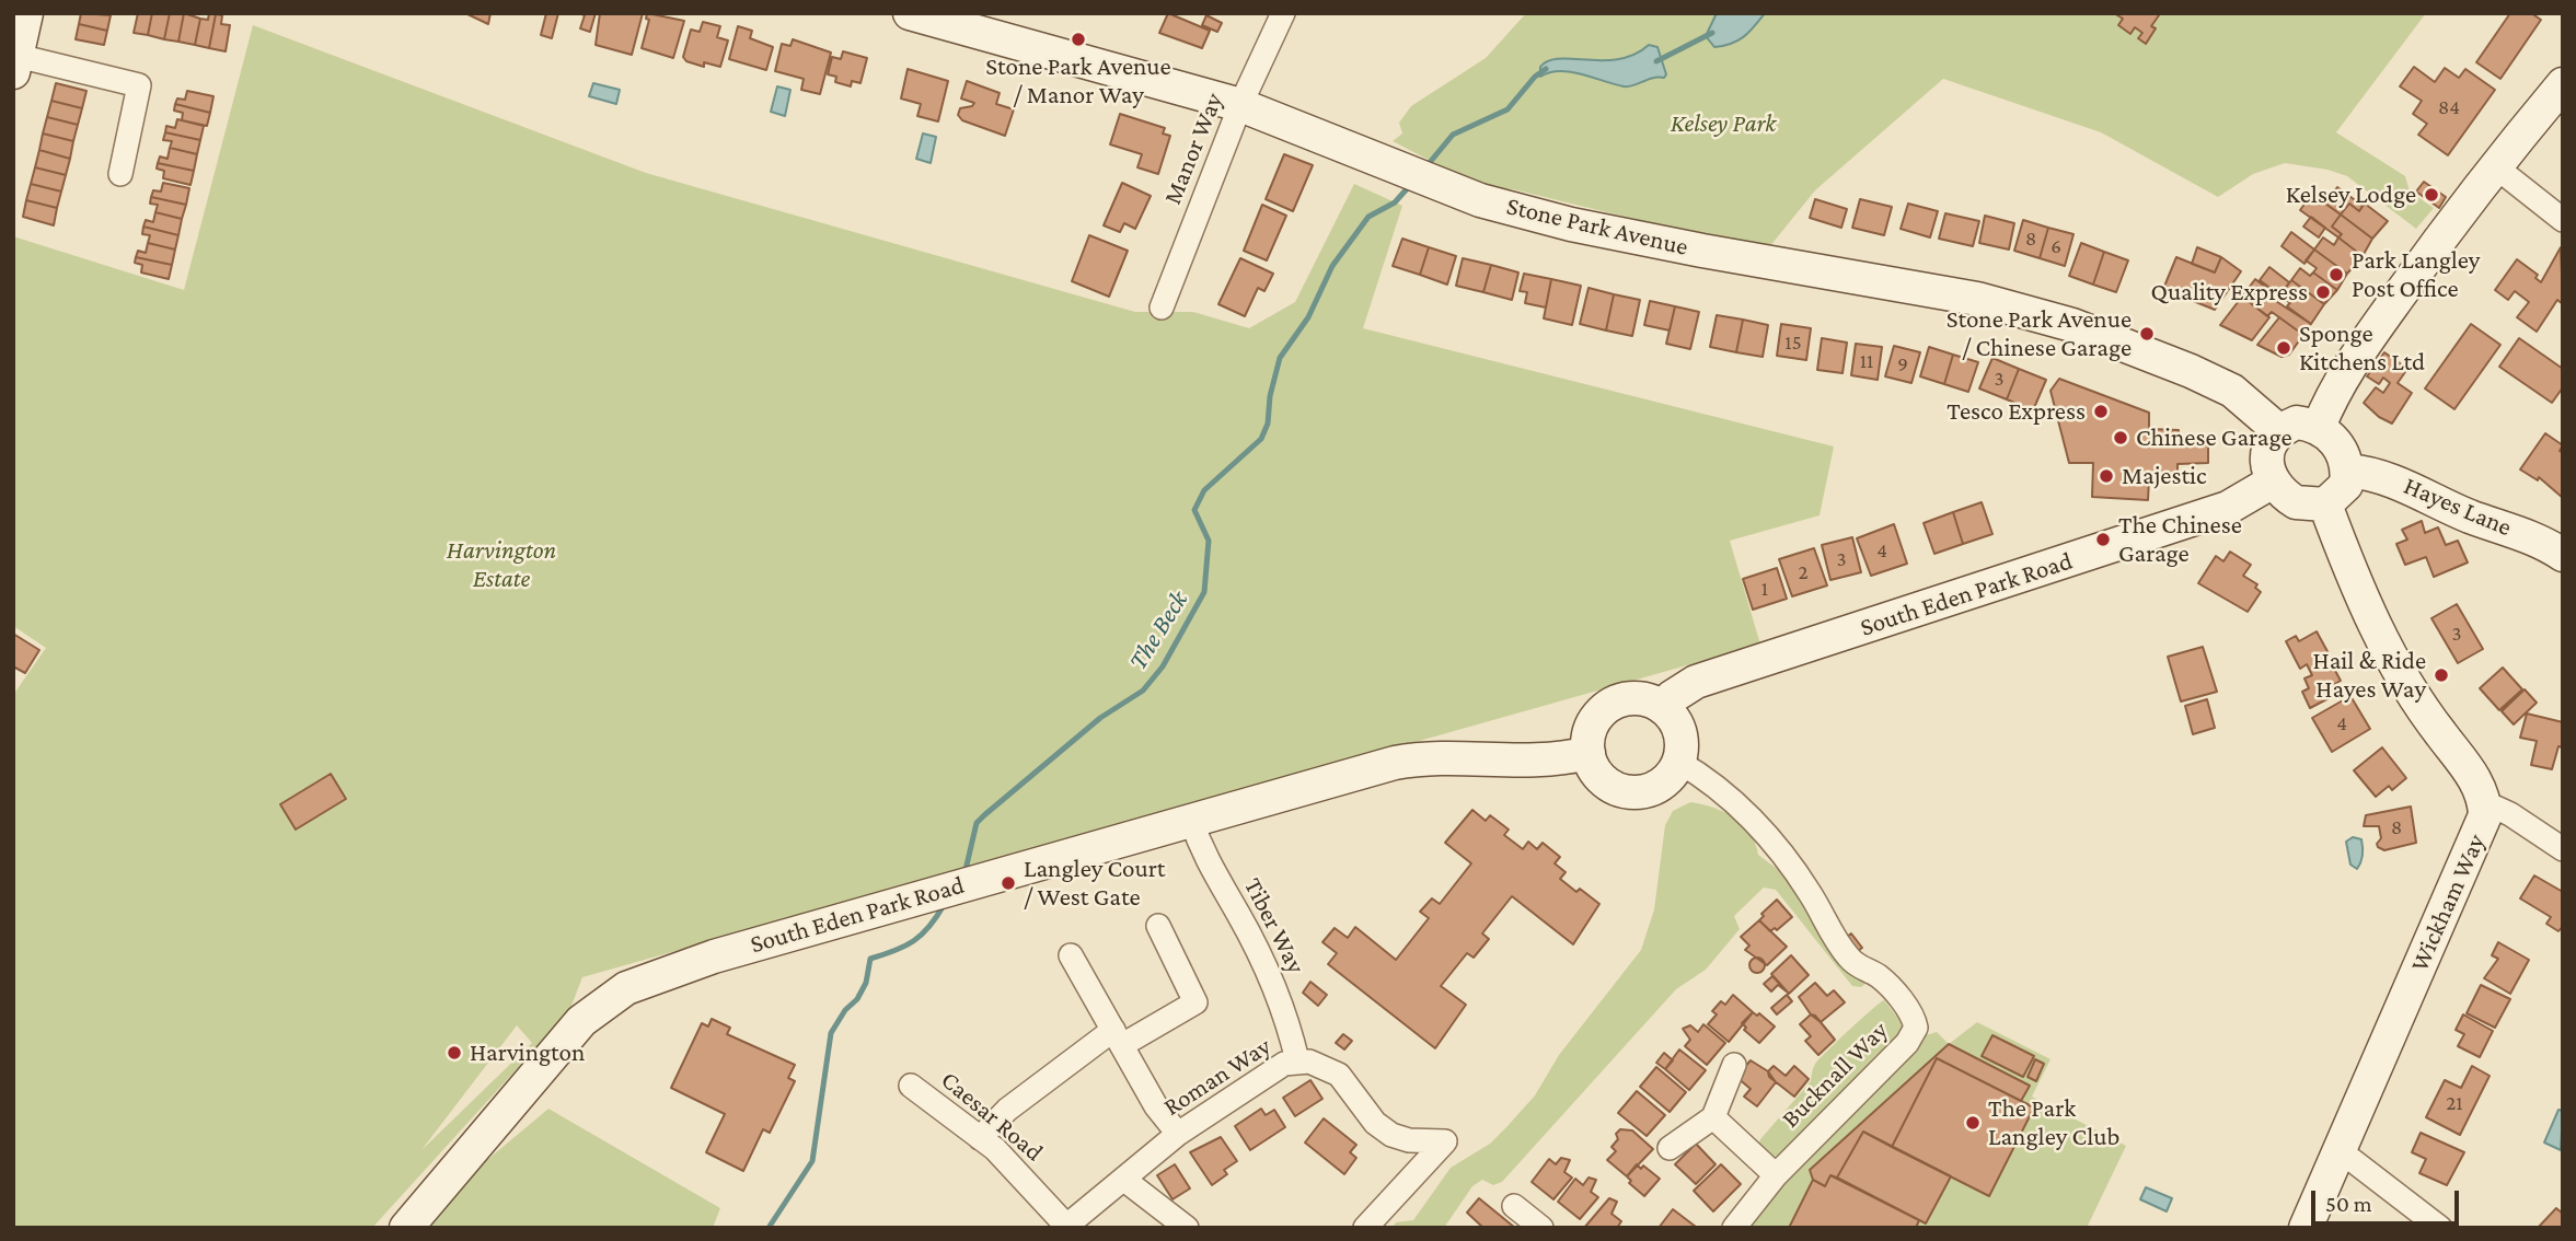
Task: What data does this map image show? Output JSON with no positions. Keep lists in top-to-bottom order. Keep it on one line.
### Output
{"streets":{"main road":["Stone Park Avenue","Hayes Lane","South Eden Park Road","Wickham Way"],"street":["Manor Way","Tiber Way","Bucknall Way","Roman Way","Caesar Road"]},"crossings":[["Manor Way","Stone Park Avenue"],["Stone Park Avenue","Hayes Lane"],["Stone Park Avenue","South Eden Park Road"],["Stone Park Avenue","Wickham Way"],["Hayes Lane","South Eden Park Road"],["Hayes Lane","Wickham Way"],["South Eden Park Road","Wickham Way"],["South Eden Park Road","Tiber Way"],["South Eden Park Road","Bucknall Way"],["Tiber Way","Roman Way"],["Roman Way","Caesar Road"]],"water":["The Beck"],"parks":["Kelsey Park","Harvington Estate"],"places":["Stone Park Avenue / Manor Way","Kelsey Lodge","Park Langley Post Office","Quality Express","Stone Park Avenue / Chinese Garage","Sponge Kitchens Ltd","Tesco Express","Chinese Garage","Majestic","The Chinese Garage","Hail & Ride Hayes Way","Langley Court / West Gate","Harvington","The Park Langley Club"],"house_numbers":["84","8","6","15","11","9","3","4","3","2","1","3","4","8","21"],"scale_bar":"50 m"}
